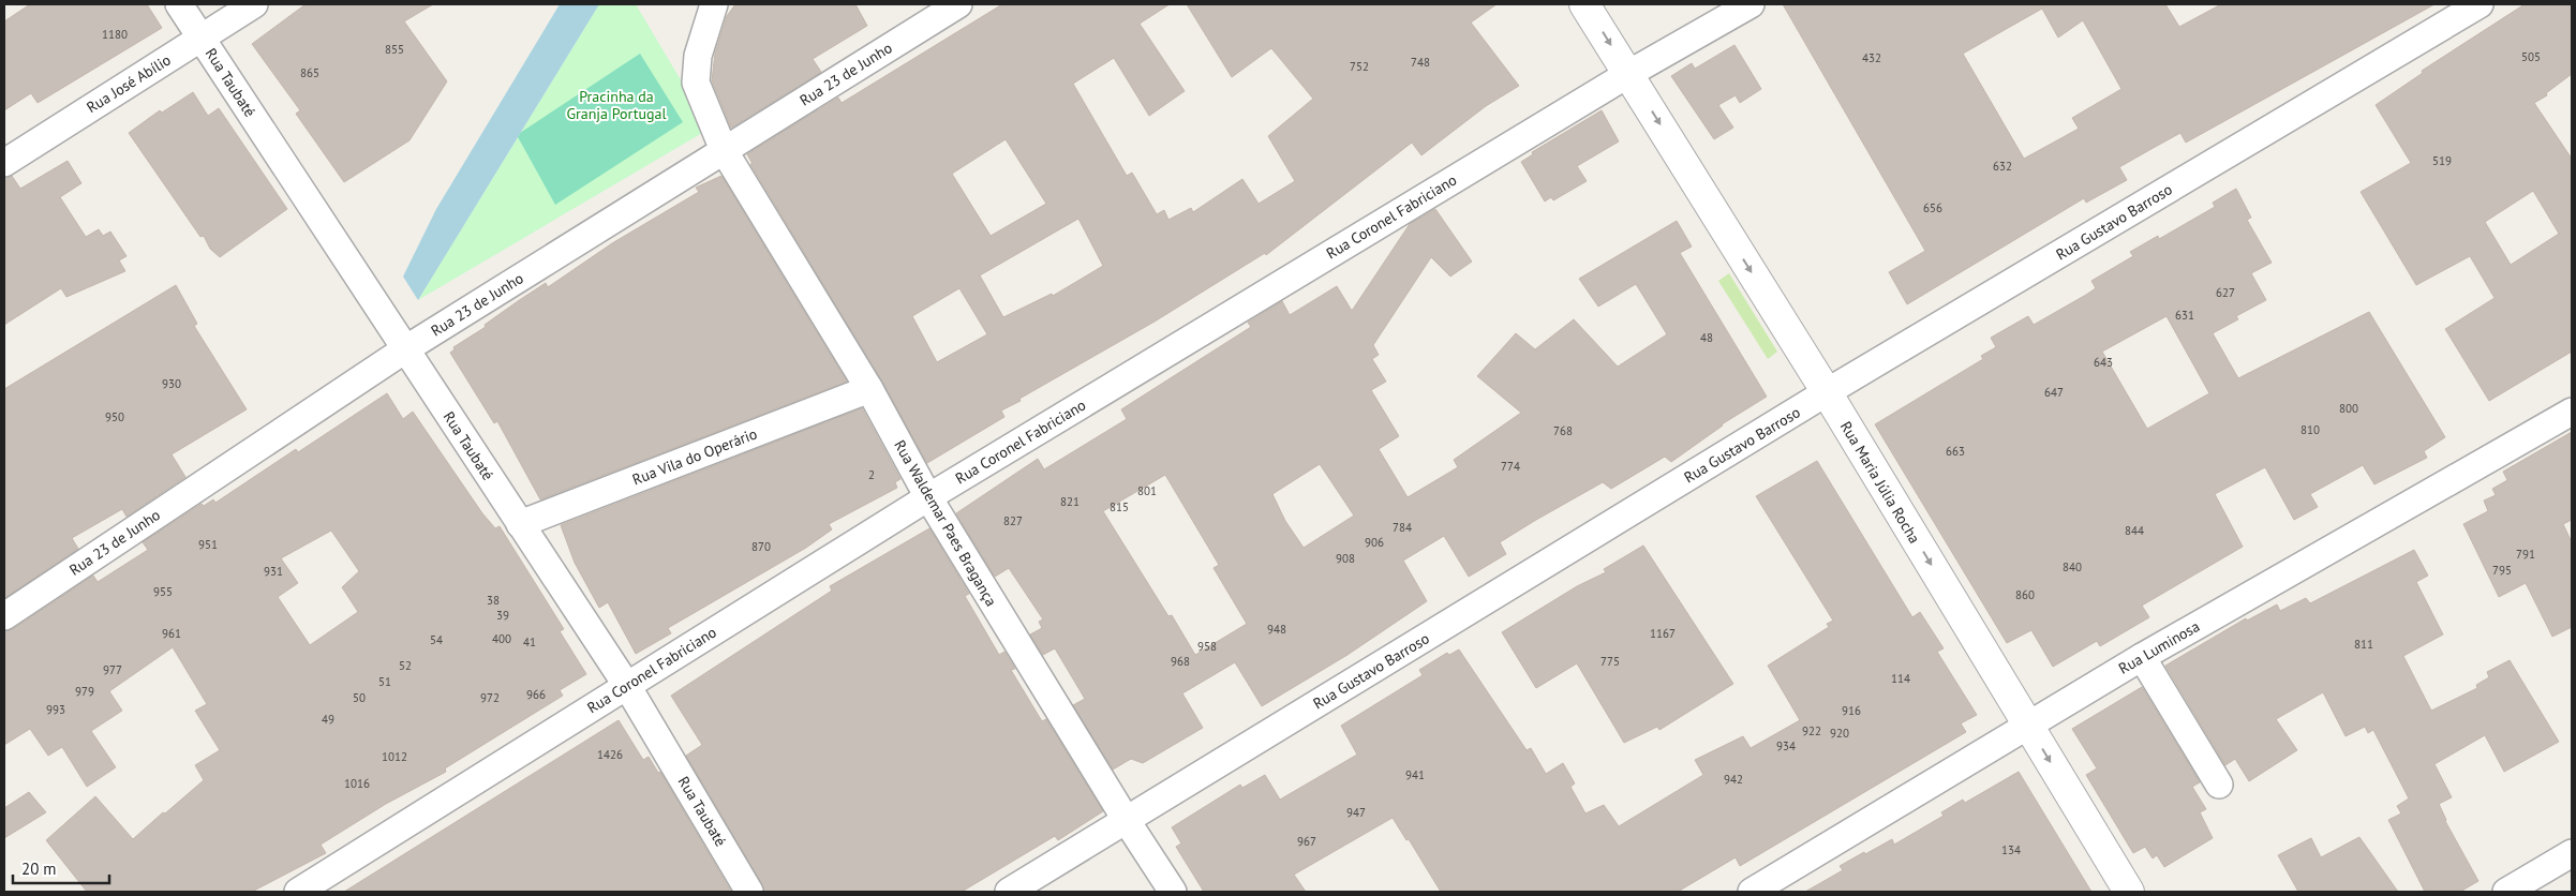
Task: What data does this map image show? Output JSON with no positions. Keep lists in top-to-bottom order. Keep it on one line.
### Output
{"streets":{"street":["Rua 23 de Junho","Rua Taubaté","Rua José Abílio","Rua Coronel Fabriciano","Rua Gustavo Barroso","Rua Vila do Operário","Rua Maria Júlia Rocha","Rua Waldemar Paes Bragança","Rua Luminosa"]},"crossings":[["Rua 23 de Junho","Rua Taubaté"],["Rua 23 de Junho","Rua Waldemar Paes Bragança"],["Rua Taubaté","Rua José Abílio"],["Rua Taubaté","Rua Coronel Fabriciano"],["Rua Taubaté","Rua Vila do Operário"],["Rua Coronel Fabriciano","Rua Maria Júlia Rocha"],["Rua Coronel Fabriciano","Rua Waldemar Paes Bragança"],["Rua Gustavo Barroso","Rua Maria Júlia Rocha"],["Rua Gustavo Barroso","Rua Waldemar Paes Bragança"],["Rua Vila do Operário","Rua Waldemar Paes Bragança"],["Rua Maria Júlia Rocha","Rua Luminosa"]],"one_way":["Rua Maria Júlia Rocha"],"parks":["Pracinha da Granja Portugal"],"house_numbers":["1180","855","505","432","748","752","865","519","632","656","627","631","48","643","930","647","800","950","810","768","663","774","2","801","821","815","827","784","844","906","951","870","791","908","840","795","931","955","860","38","39","948","961","1167","400","54","41","811","958","968","775","52","977","114","51","979","966","50","972","993","916","49","922","920","934","1426","1012","941","942","1016","947","967","134"],"scale_bar":"20 m"}
